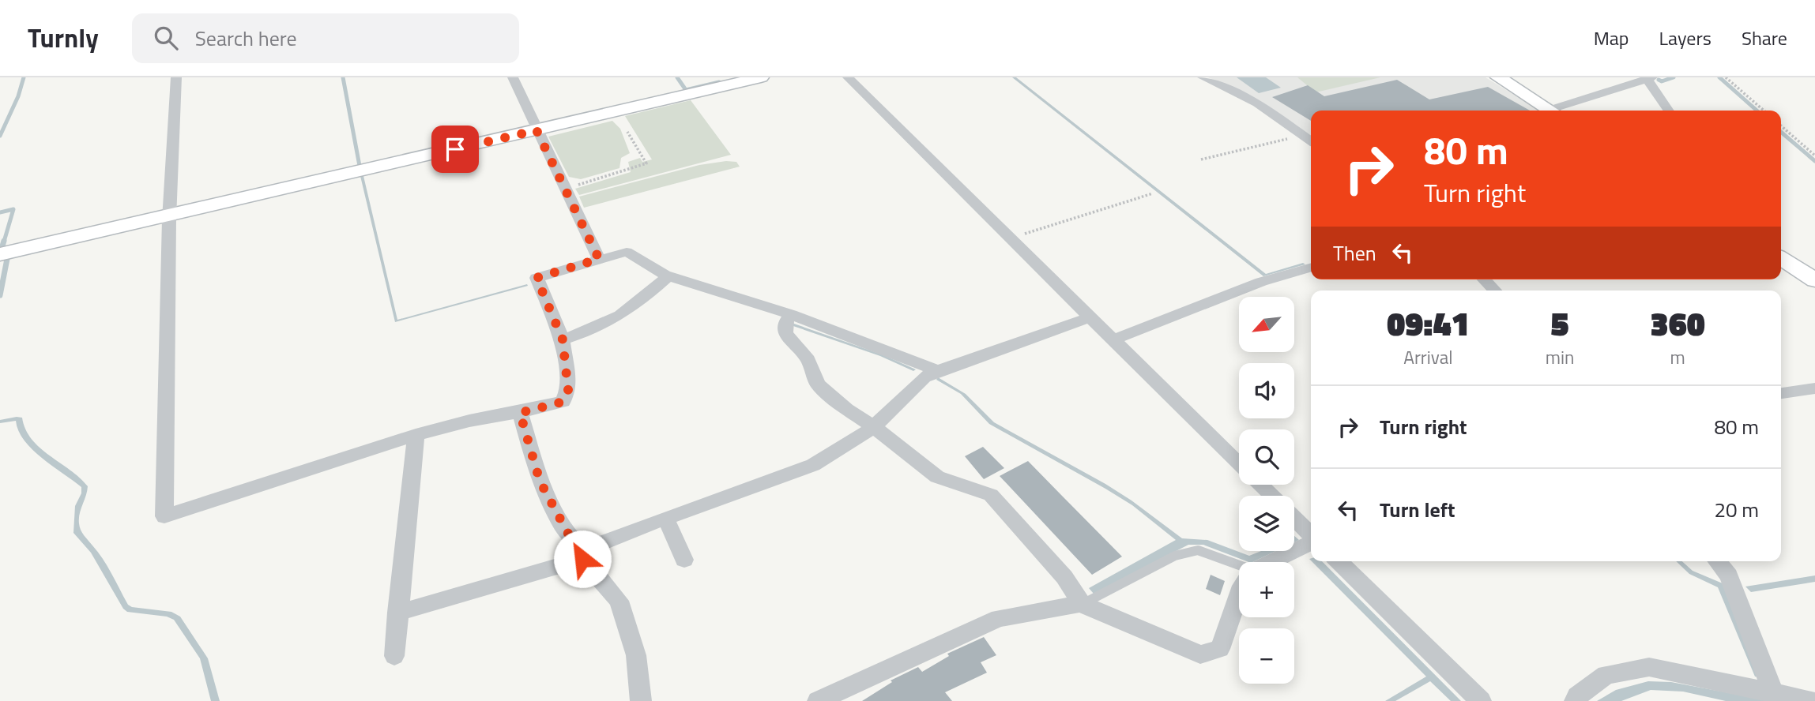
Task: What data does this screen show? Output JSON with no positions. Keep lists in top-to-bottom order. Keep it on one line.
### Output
{"north":"bottom left","page":{"header":"Turnly","search":"Search here","nav":["Map","Layers","Share"],"turn":["80 m","Turn right"],"then":"Then","eta":["09:41","Arrival","5","min","360","m"],"map_buttons":["+","−"],"list":[{"name":"Turn right","value":"80 m"},{"name":"Turn left","value":"20 m"}]}}
